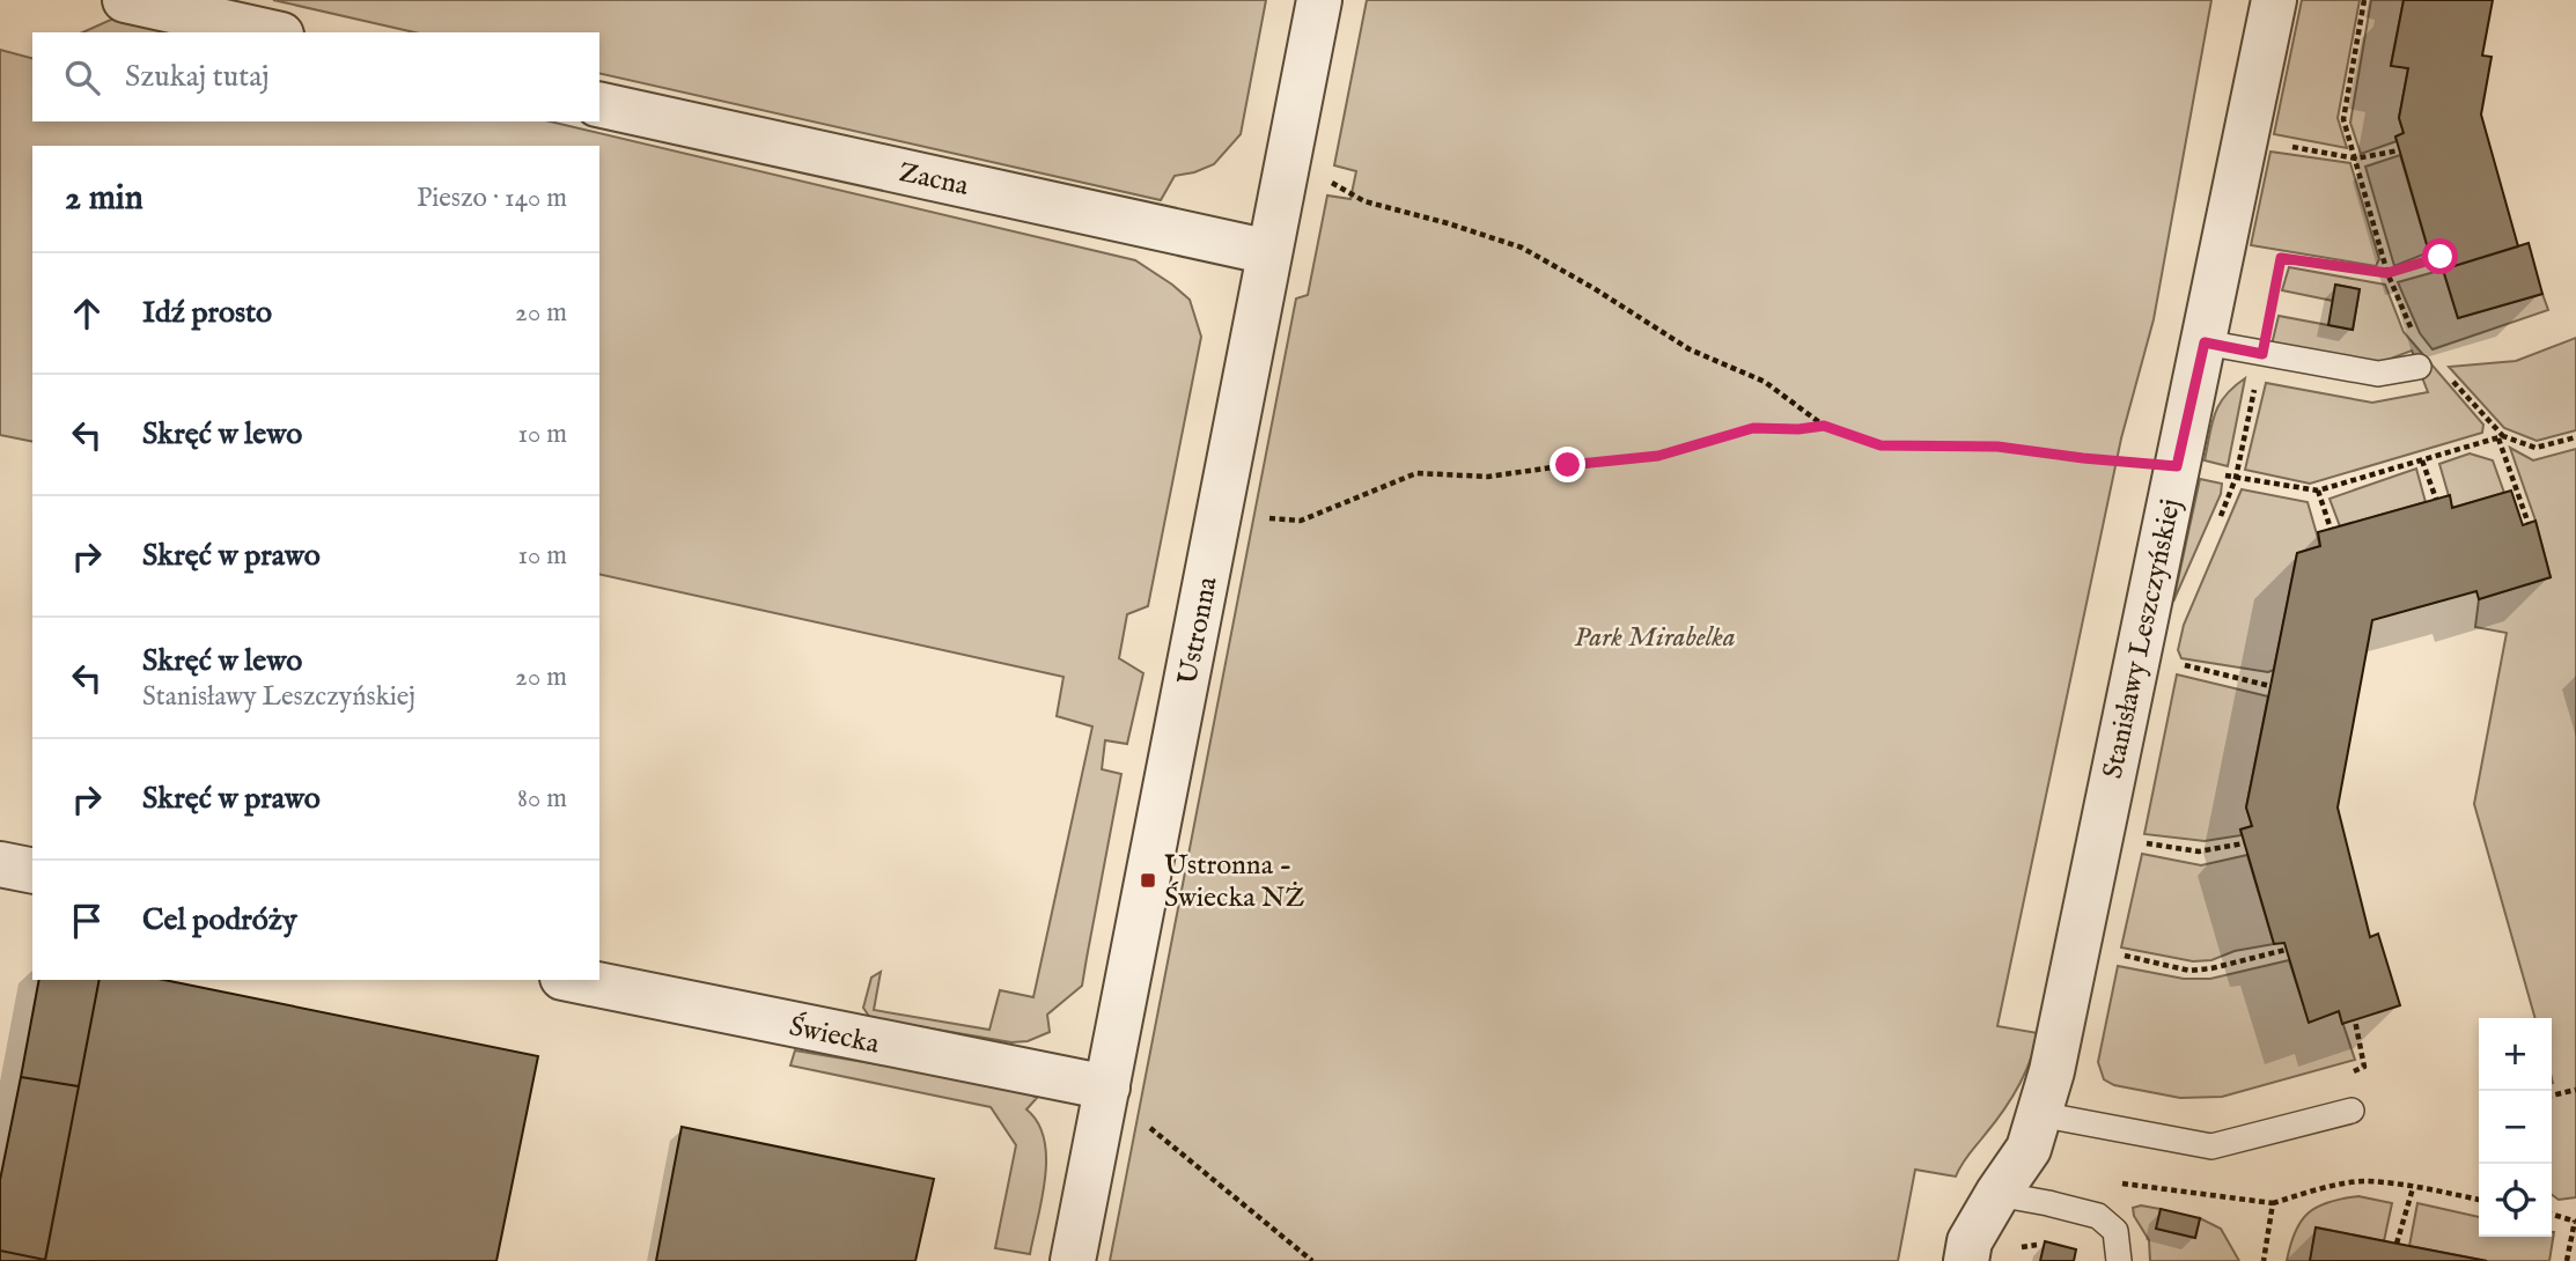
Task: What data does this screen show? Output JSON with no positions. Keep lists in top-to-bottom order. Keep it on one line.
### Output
{"streets":{"street":["Zacna","Ustronna","Stanisławy Leszczyńskiej","Świecka"]},"crossings":[["Zacna","Ustronna"],["Ustronna","Świecka"]],"parks":["Park Mirabelka"],"places":{"transit":["Ustronna - Świecka NŻ"]},"page":{"search":"Szukaj tutaj","heading":["2 min","Pieszo · 140 m"],"list":[["Idź prosto","20 m"],["Skręć w lewo","10 m"],["Skręć w prawo","10 m"],["Skręć w lewo","Stanisławy Leszczyńskiej","20 m"],["Skręć w prawo","80 m"],"Cel podróży"],"map_buttons":["+","−"]}}
